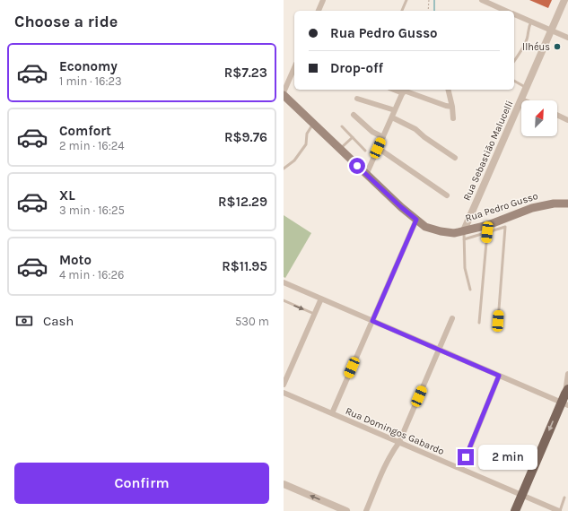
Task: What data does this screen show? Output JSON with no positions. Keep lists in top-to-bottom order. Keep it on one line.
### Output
{"streets":{"main road":["Rua Pedro Gusso"],"street":["Rua Sebastião Malucelli","Rua Domingos Gabardo"]},"crossings":[["Rua Sebastião Malucelli","Rua Pedro Gusso"]],"places":["Ilhéus"],"north":"top right","page":{"heading":"Choose a ride","banner":["Rua Pedro Gusso","Drop-off"],"list":[{"name":"Economy","note":"1 min · 16:23","value":"R$7.23"},{"name":"Comfort","note":"2 min · 16:24","value":"R$9.76"},{"name":"XL","note":"3 min · 16:25","value":"R$12.29"},{"name":"Moto","note":"4 min · 16:26","value":"R$11.95"}],"pay":["Cash","530 m"],"bubble":"2 min","buttons":"Confirm"}}
